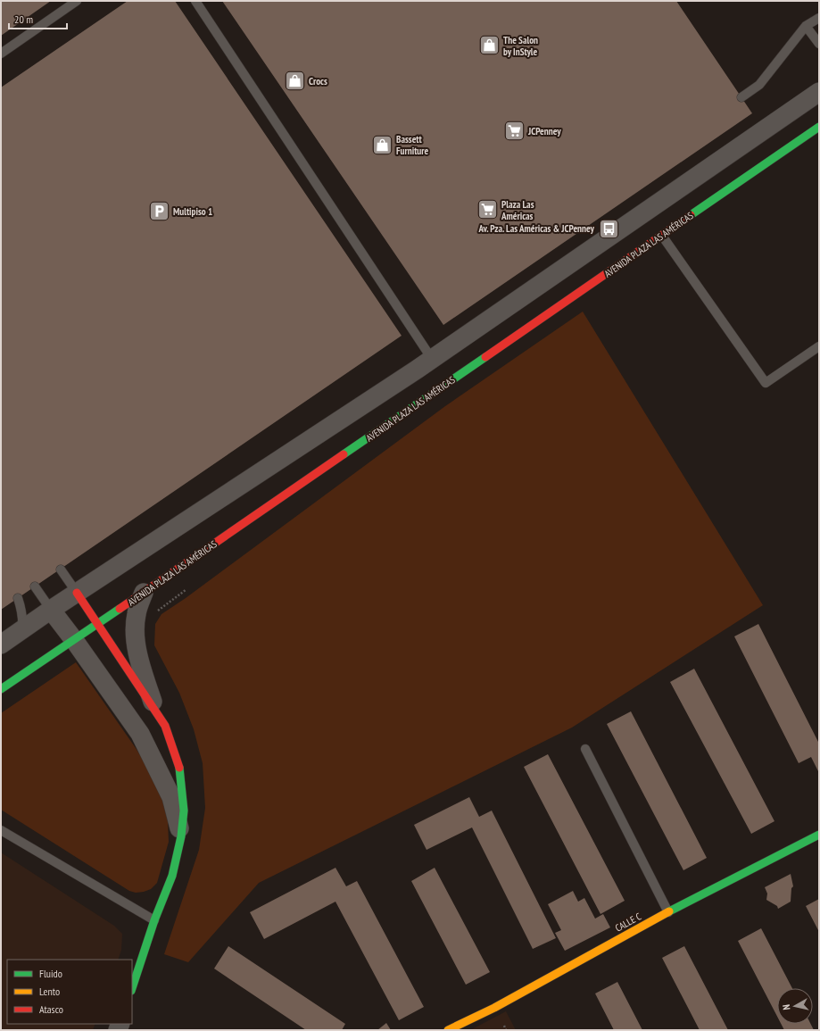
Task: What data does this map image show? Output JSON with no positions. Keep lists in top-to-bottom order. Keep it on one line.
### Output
{"streets":{"street":["AVENIDA PLAZA LAS AMÉRICAS","CALLE C"]},"places":{"shop":["The Salon by InStyle","Crocs","Bassett Furniture"],"supermarket":["JCPenney","Plaza Las Américas"],"parking":["Multipiso 1"],"bus stop":["Av. Pza. Las Américas & JCPenney"]},"legend":["Fluido","Lento","Atasco"],"scale_bar":"20 m","north":"left"}
